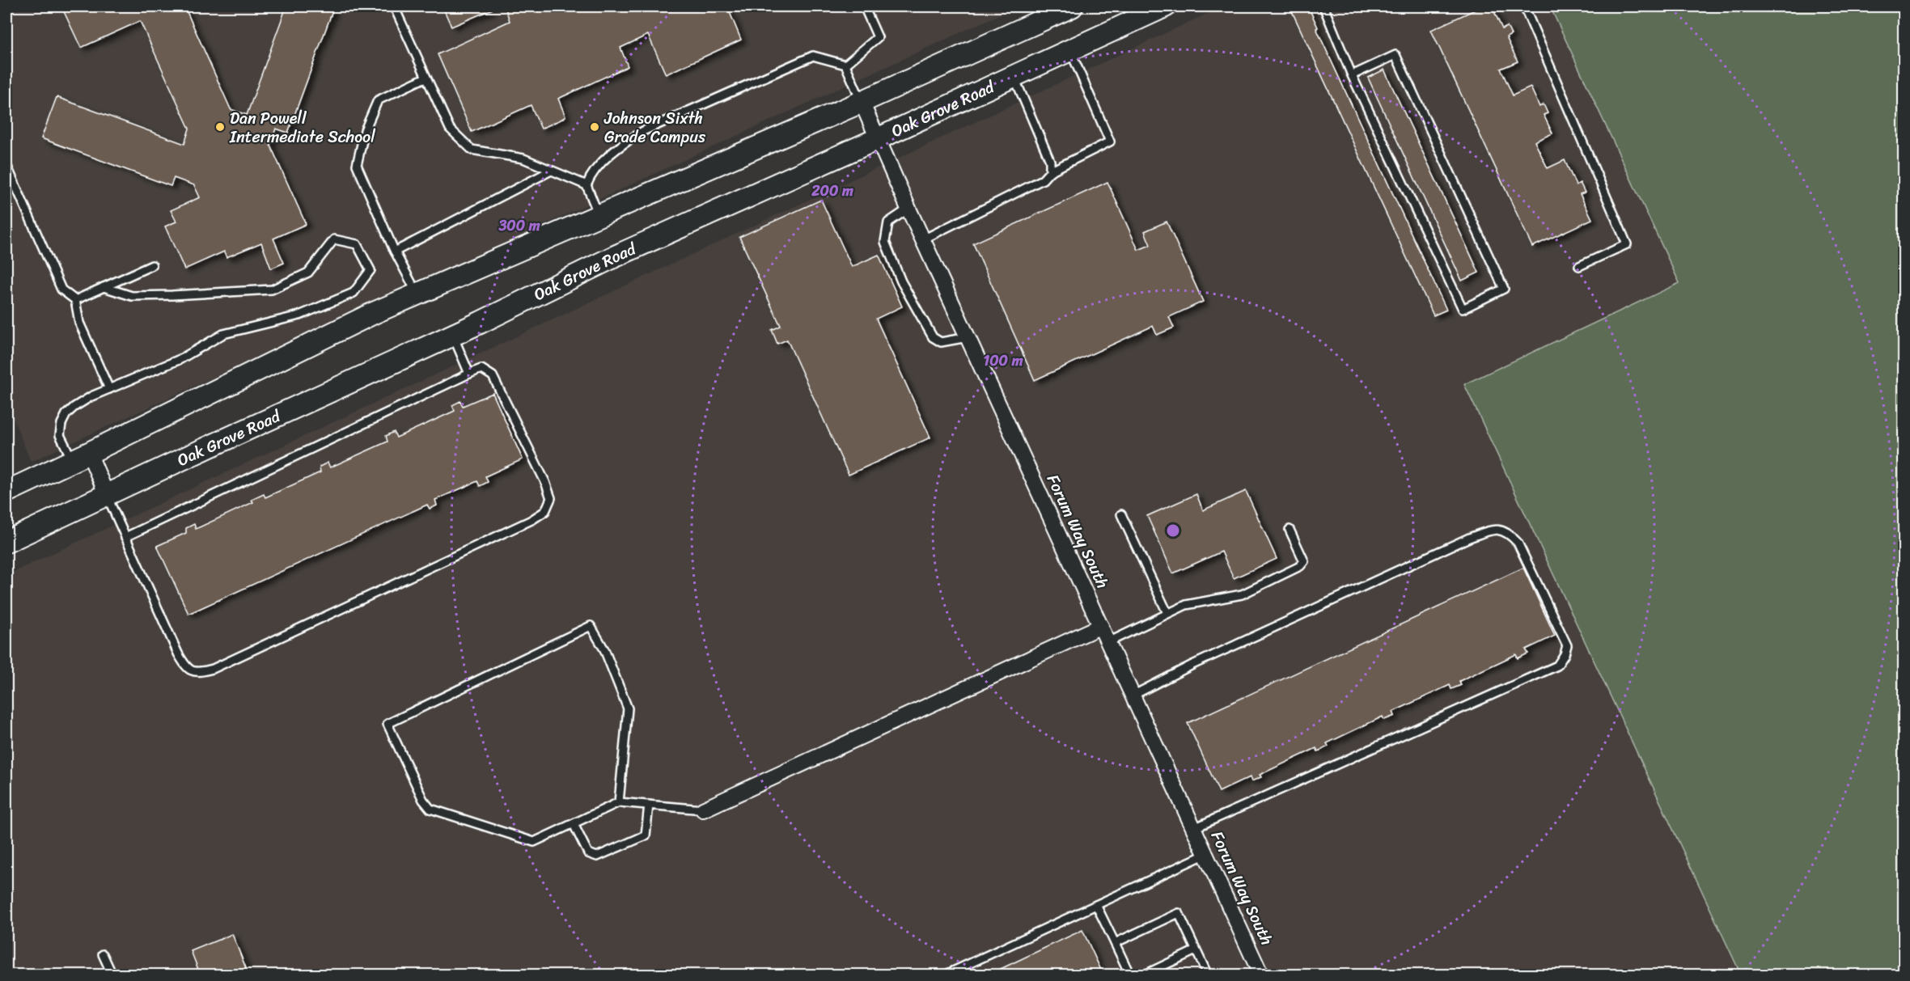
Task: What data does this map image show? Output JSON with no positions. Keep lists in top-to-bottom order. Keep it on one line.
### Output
{"streets":{"street":["Oak Grove Road","Forum Way South"]},"crossings":[["Oak Grove Road","Forum Way South"]],"places":["Dan Powell Intermediate School","Johnson Sixth Grade Campus"],"rings":["200 m","300 m","100 m"]}
